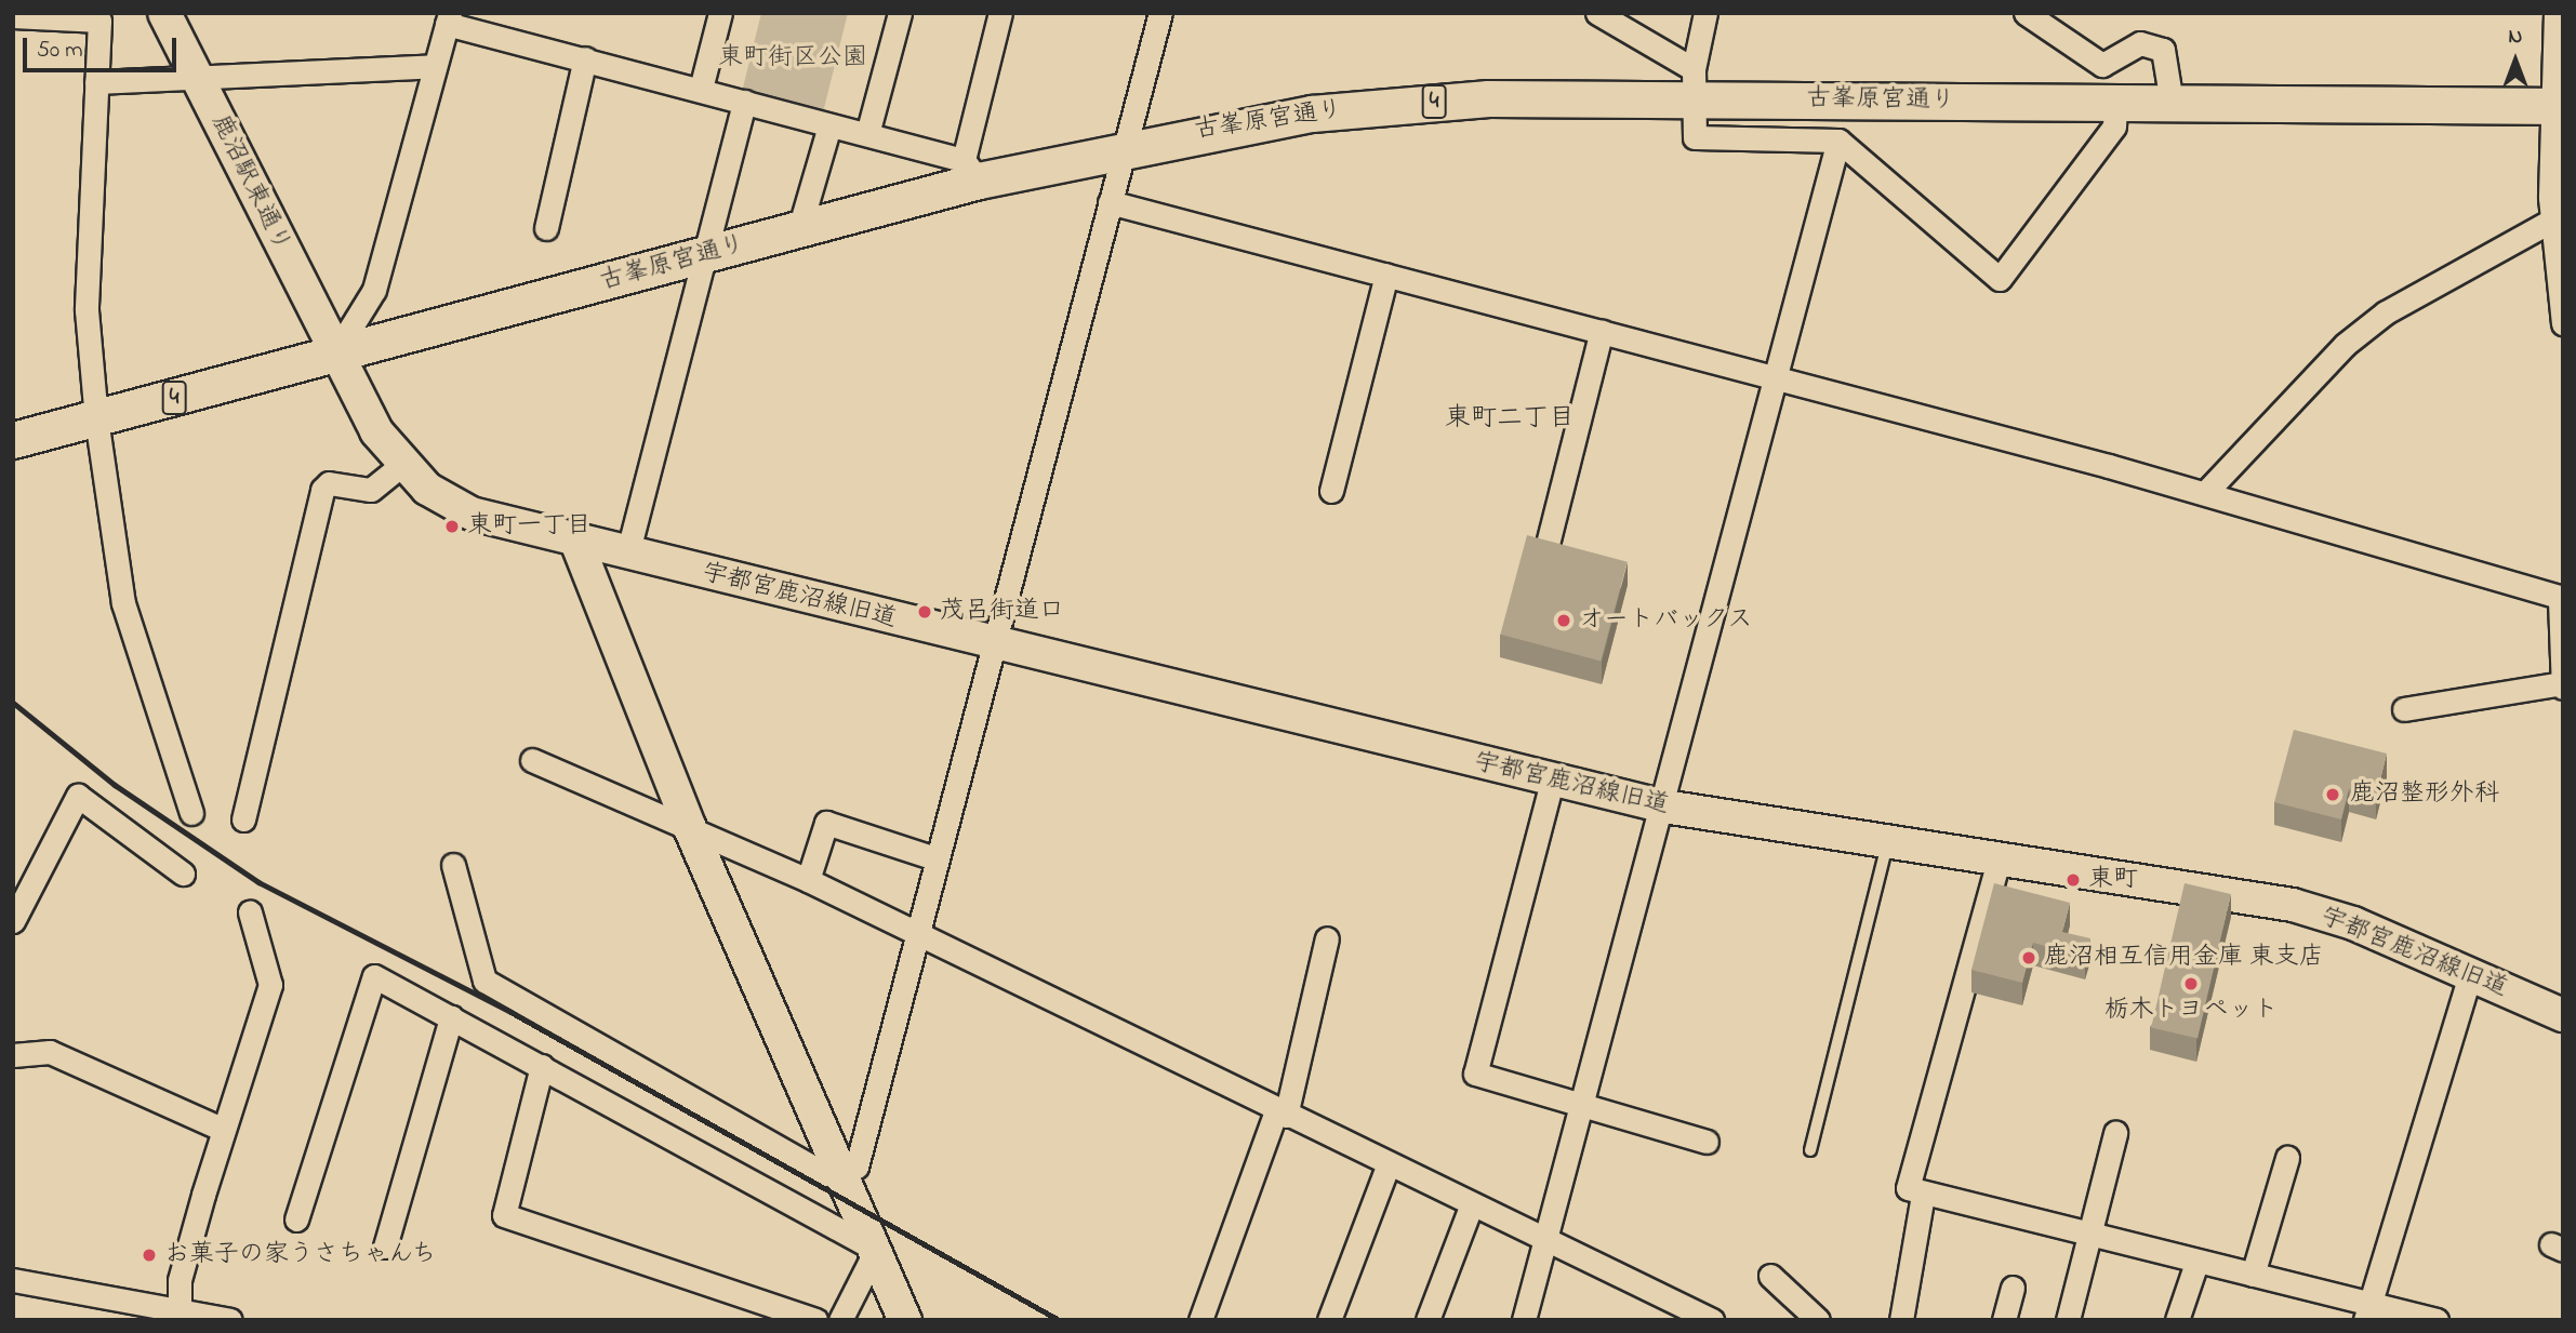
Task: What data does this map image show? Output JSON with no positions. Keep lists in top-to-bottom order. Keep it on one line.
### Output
{"streets":{"main road":["古峯原宮通り","4"],"street":["鹿沼駅東通り","宇都宮鹿沼線旧道"]},"crossings":[["古峯原宮通り","鹿沼駅東通り"],["鹿沼駅東通り","宇都宮鹿沼線旧道"]],"districts":["東町二丁目"],"parks":["東町街区公園"],"places":["東町一丁目","茂呂街道口","オートバックス","鹿沼整形外科","東町","鹿沼相互信用金庫 東支店","栃木トヨペット","お菓子の家うさちゃんち"],"scale_bar":"50 m","north":"top"}
